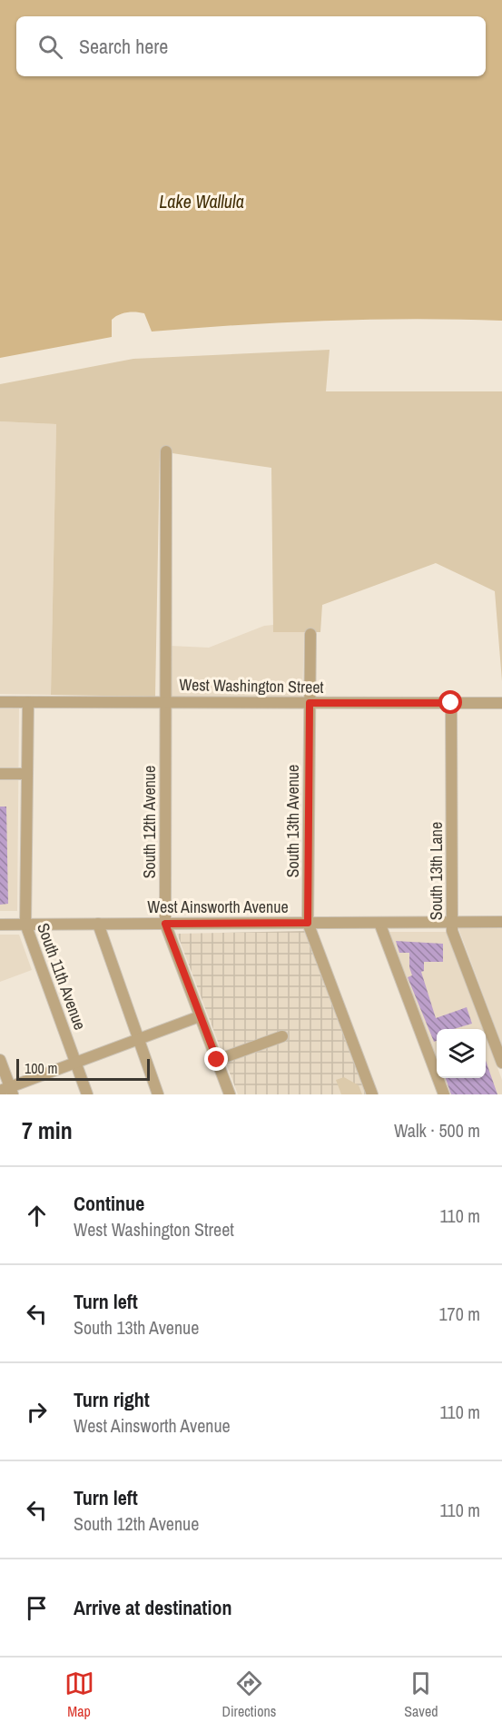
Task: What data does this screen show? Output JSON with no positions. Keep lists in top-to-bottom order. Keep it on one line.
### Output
{"streets":{"street":["West Washington Street","South 13th Avenue","South 12th Avenue","South 13th Lane","West Ainsworth Avenue","South 11th Avenue"]},"crossings":[["West Washington Street","South 13th Avenue"],["West Washington Street","South 12th Avenue"],["West Washington Street","South 13th Lane"],["West Washington Street","South 11th Avenue"],["South 13th Avenue","West Ainsworth Avenue"],["South 12th Avenue","West Ainsworth Avenue"],["South 13th Lane","West Ainsworth Avenue"],["West Ainsworth Avenue","South 11th Avenue"]],"water":["Lake Wallula"],"scale_bar":"100 m","page":{"search":"Search here","scale":"100 m","heading":["7 min","Walk · 500 m"],"list":[["Continue","West Washington Street","110 m"],["Turn left","South 13th Avenue","170 m"],["Turn right","West Ainsworth Avenue","110 m"],["Turn left","South 12th Avenue","110 m"],"Arrive at destination"],"nav":["Map","Directions","Saved"]}}
